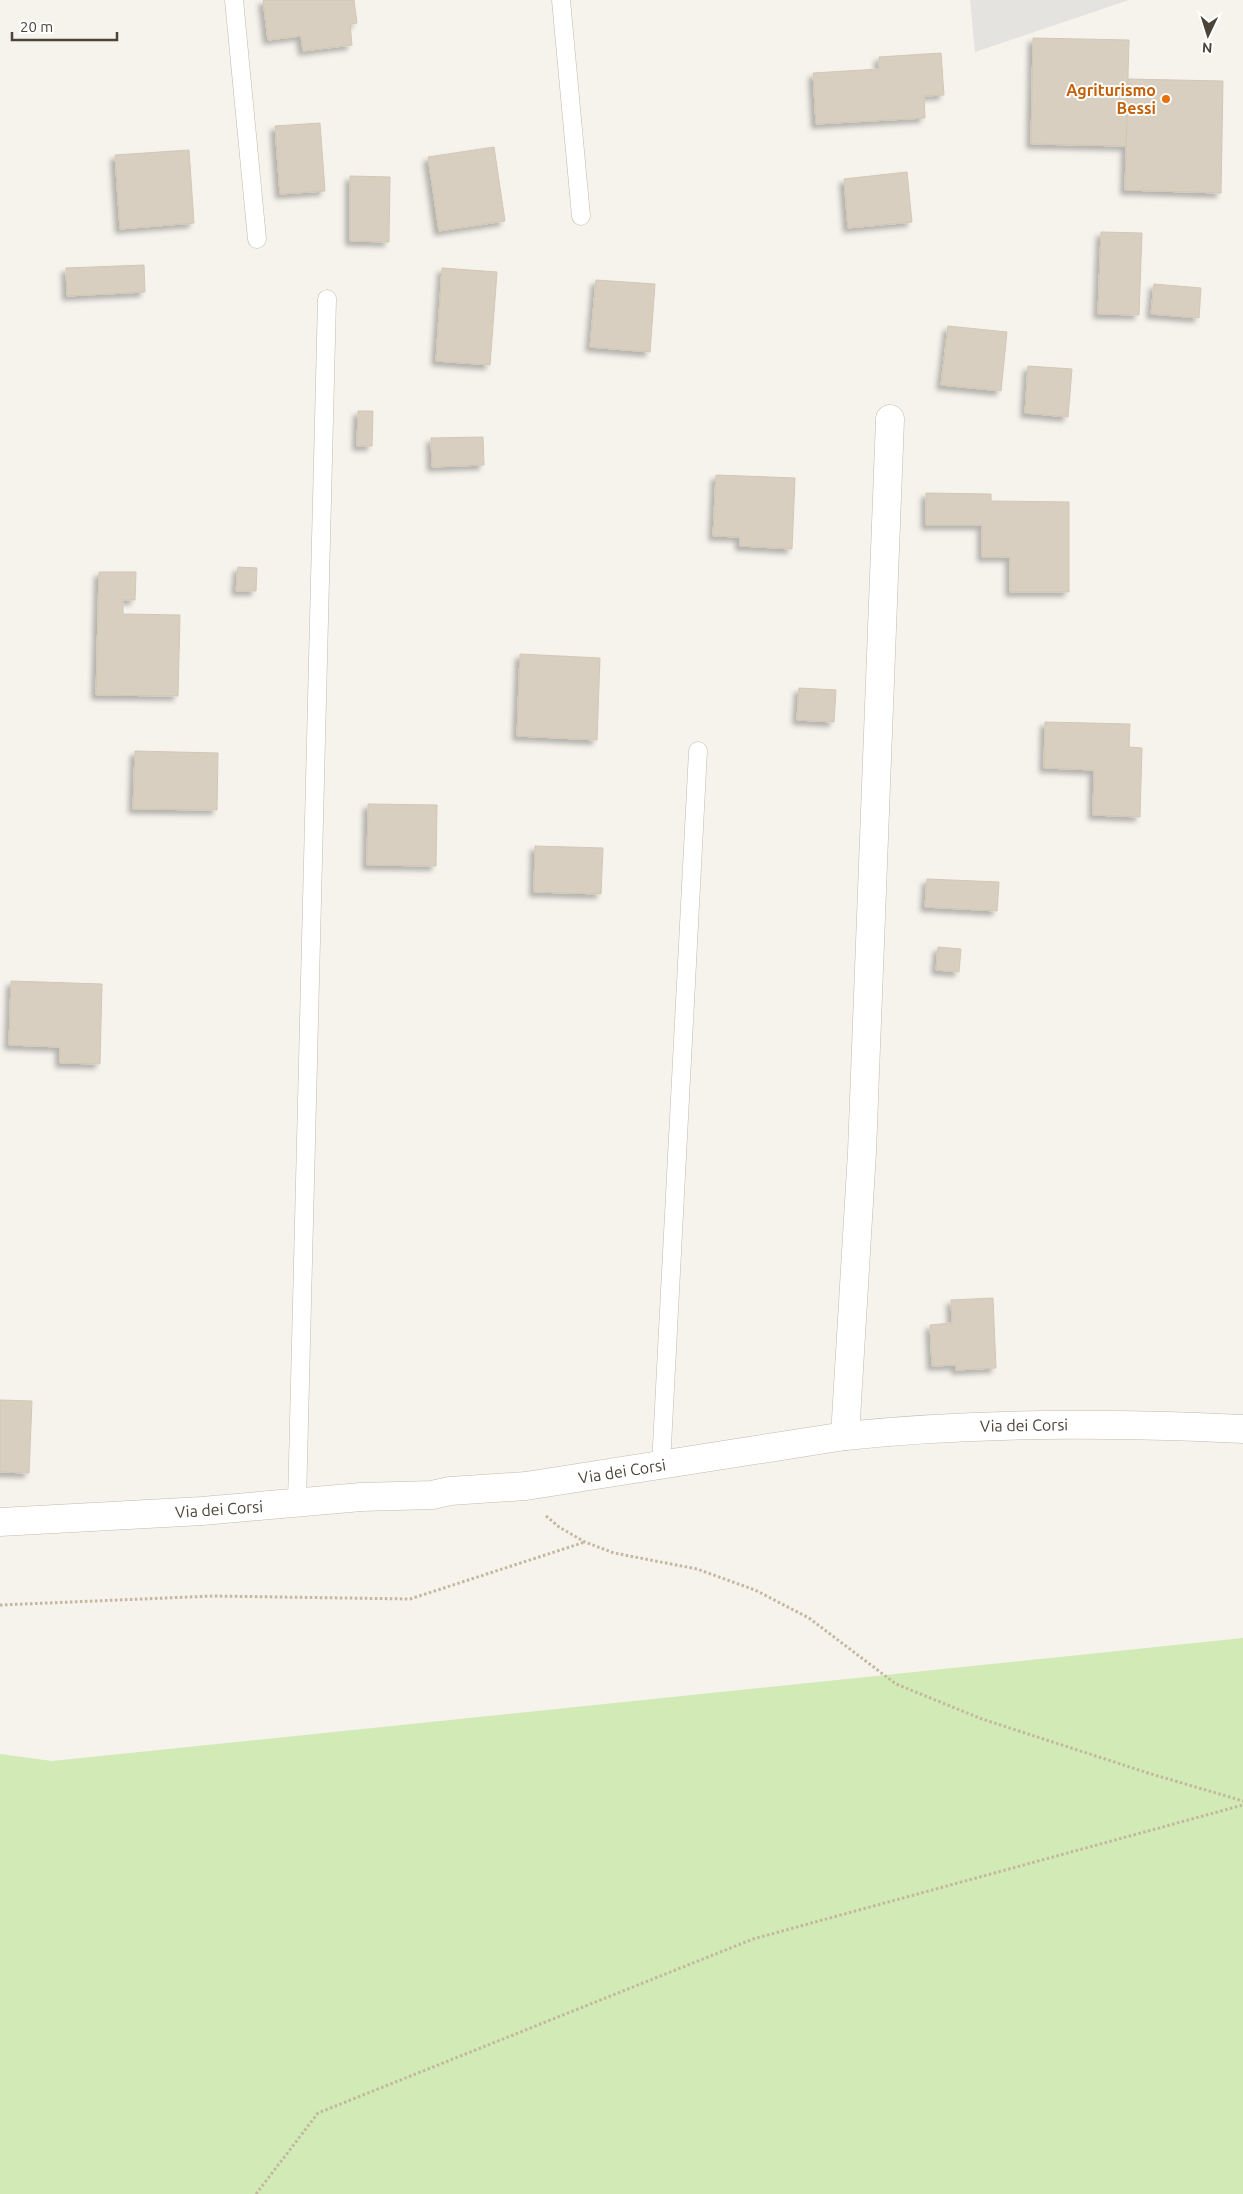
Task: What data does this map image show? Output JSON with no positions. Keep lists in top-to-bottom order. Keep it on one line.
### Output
{"streets":{"street":["Via dei Corsi"]},"places":["Agriturismo Bessi"],"scale_bar":"20 m","north":"bottom"}
